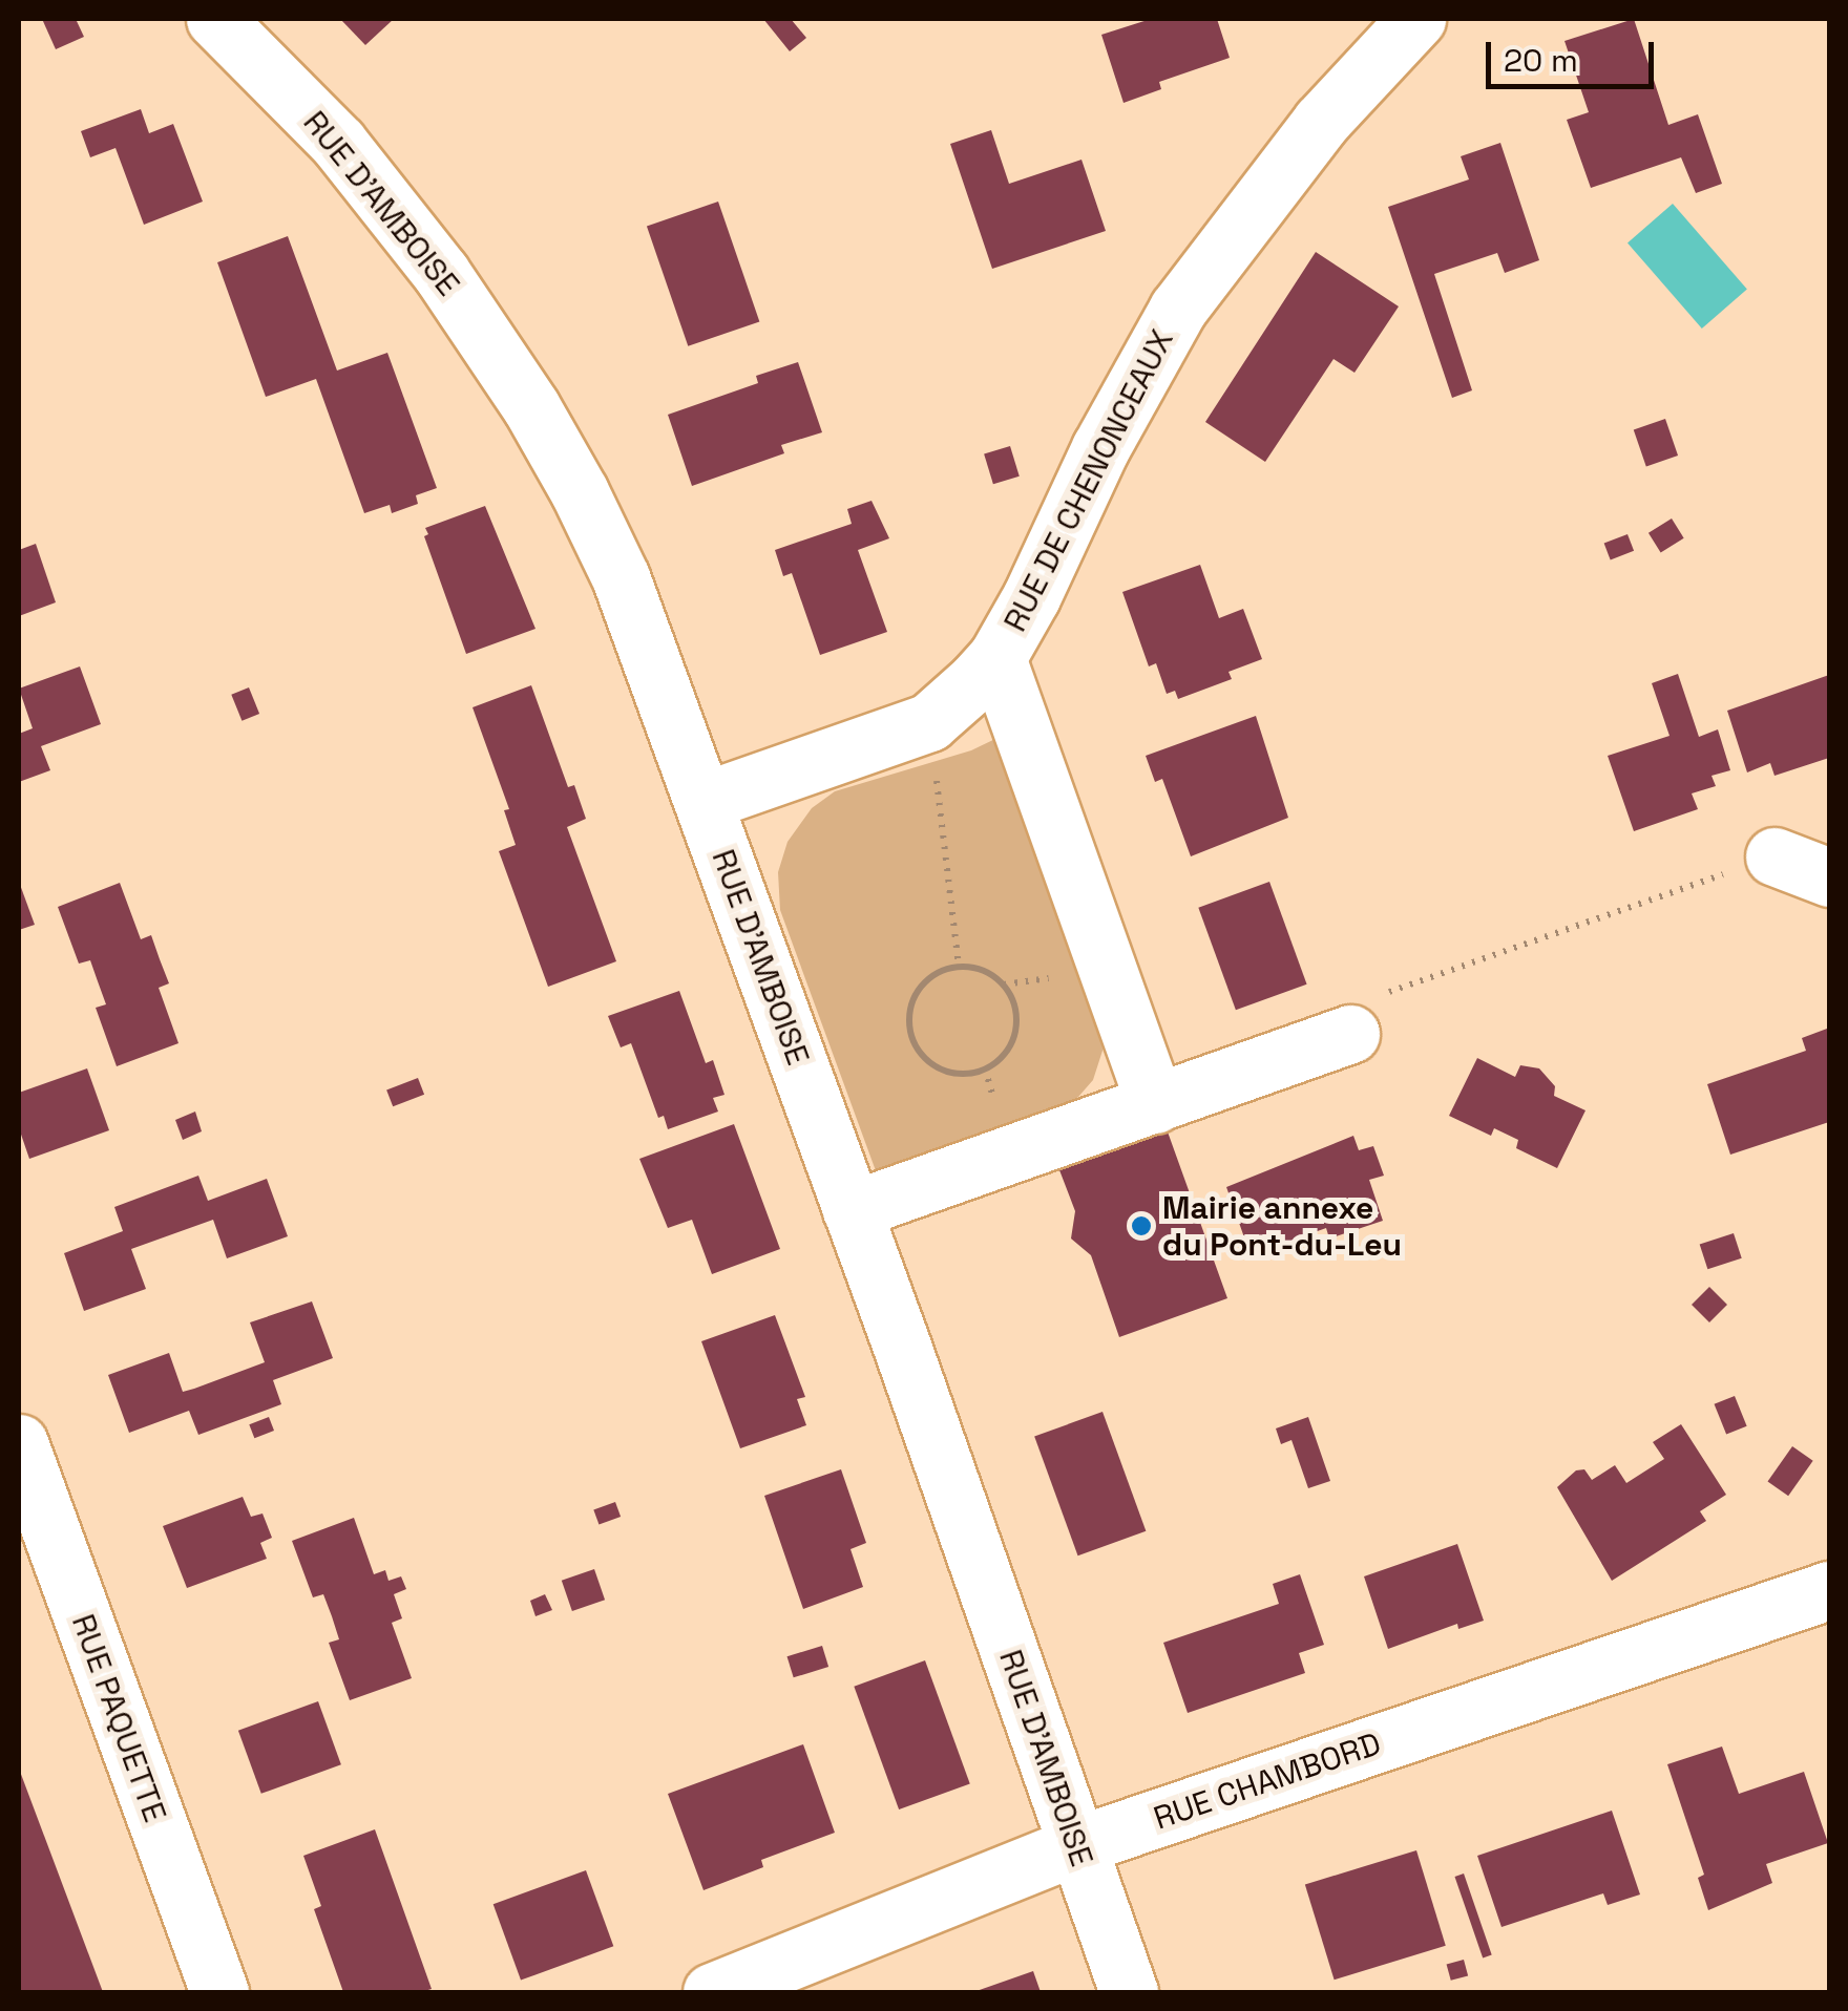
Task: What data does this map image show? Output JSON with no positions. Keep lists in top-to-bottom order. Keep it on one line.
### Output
{"streets":{"street":["RUE D'AMBOISE","RUE DE CHENONCEAUX","RUE PAQUETTE","RUE CHAMBORD"]},"crossings":[["RUE D'AMBOISE","RUE DE CHENONCEAUX"],["RUE D'AMBOISE","RUE CHAMBORD"]],"places":["Mairie annexe du Pont-du-Leu"],"scale_bar":"20 m"}
